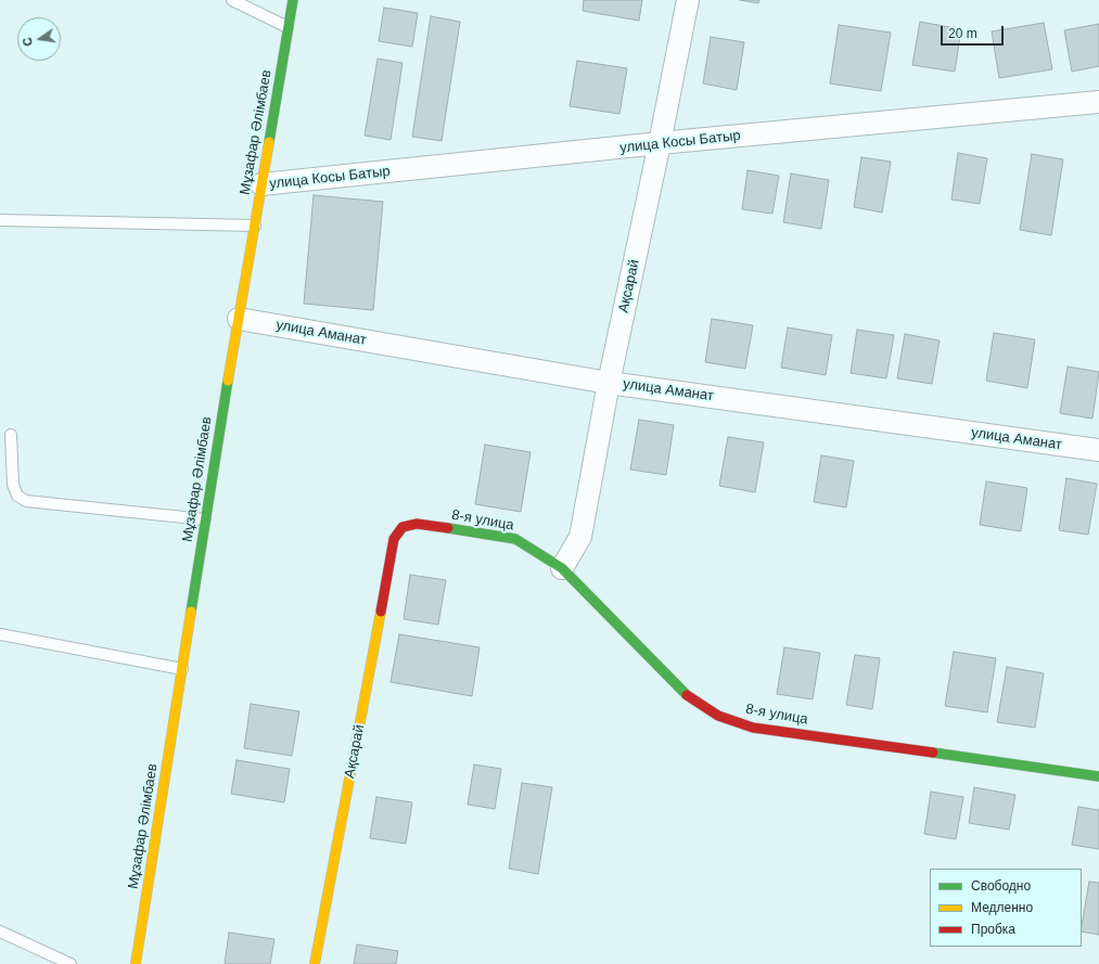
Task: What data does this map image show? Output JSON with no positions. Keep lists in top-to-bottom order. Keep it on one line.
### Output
{"streets":{"street":["Мұзафар Әлімбаев","улица Косы Батыр","Ақсарай","улица Аманат","8-я улица"]},"crossings":[["Мұзафар Әлімбаев","улица Косы Батыр"],["Мұзафар Әлімбаев","улица Аманат"],["улица Косы Батыр","Ақсарай"],["Ақсарай","улица Аманат"],["Ақсарай","8-я улица"]],"legend":["Свободно","Медленно","Пробка"],"scale_bar":"20 m","north":"left"}
